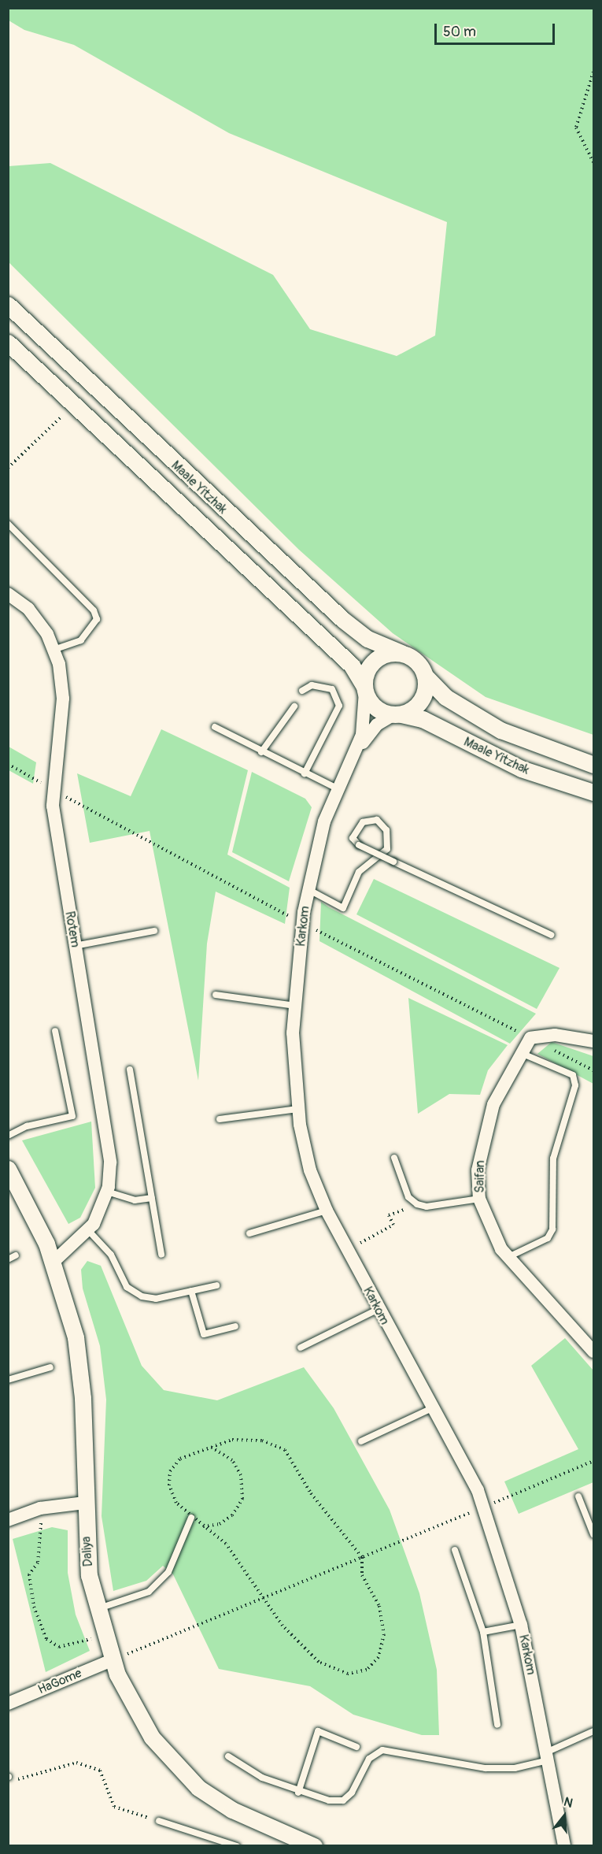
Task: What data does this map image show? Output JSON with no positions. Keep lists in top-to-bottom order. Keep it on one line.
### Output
{"streets":{"street":["Maale Yitzhak","Karkom","Rotem","Saifan","Daliya","HaGome"]},"crossings":[["Maale Yitzhak","Karkom"],["Rotem","Daliya"],["Daliya","HaGome"]],"scale_bar":"50 m","north":"top"}
